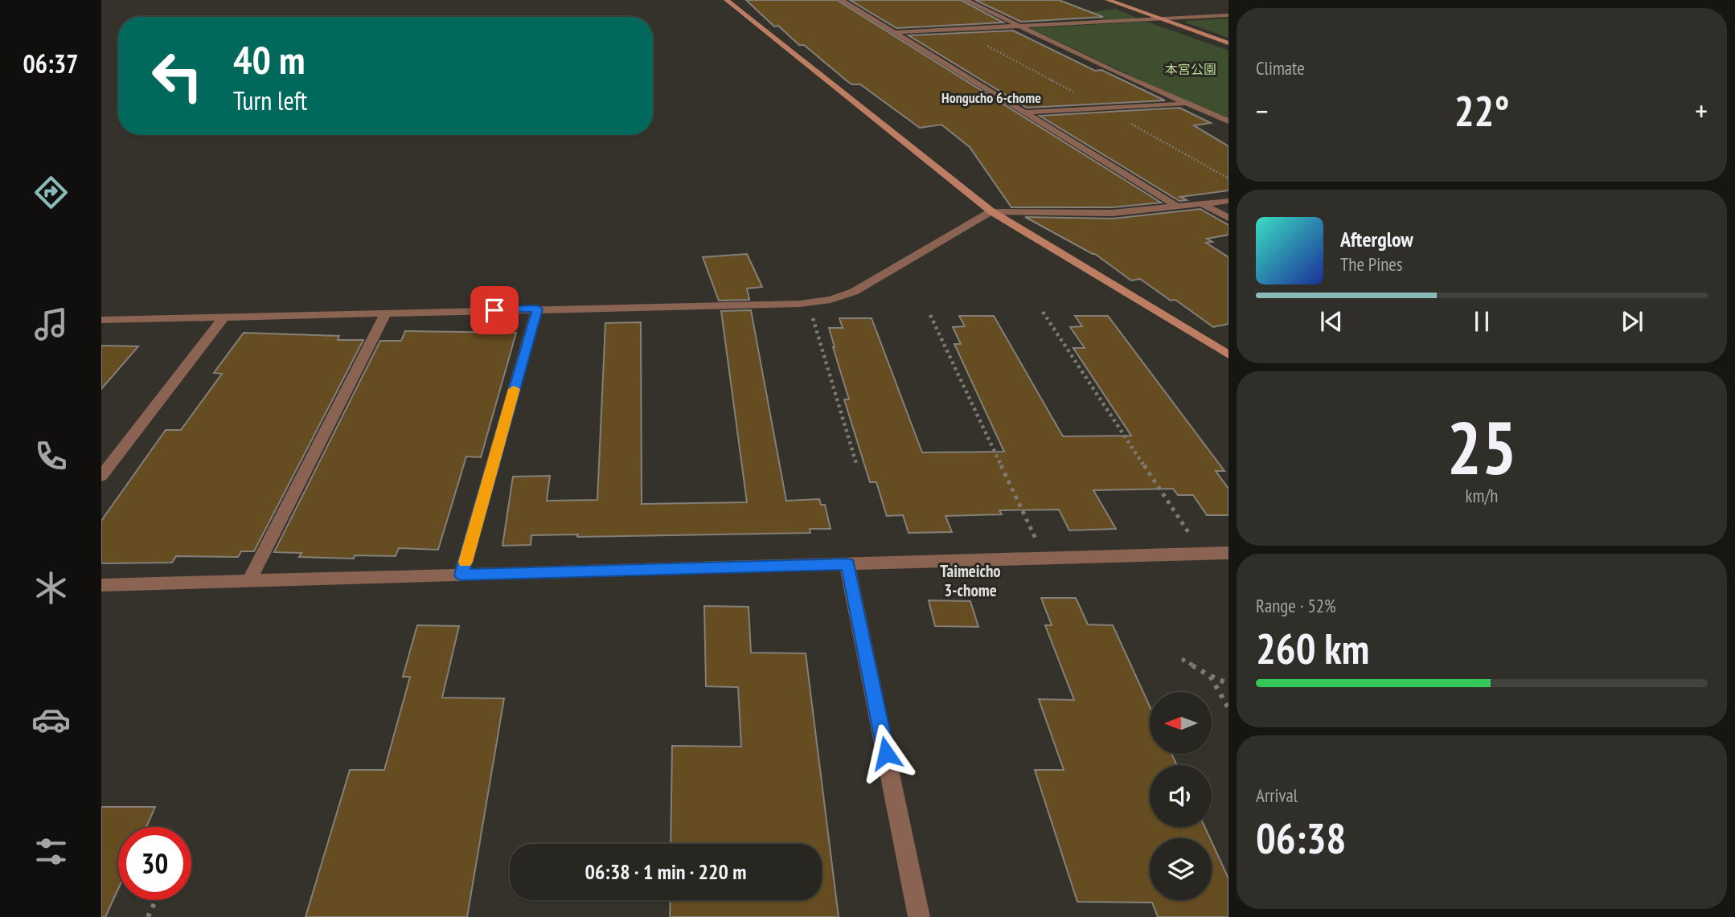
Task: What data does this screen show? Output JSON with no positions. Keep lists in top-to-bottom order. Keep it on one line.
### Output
{"districts":["Hongucho 6-chome","Taimeicho 3-chome"],"parks":["本宮公園"],"north":"left","page":{"tabs":"06:37","tile":["Climate",["25","km/h"],["Range · 52%","260 km"],["Arrival","06:38"]],"turn":["40 m","Turn left"],"heat":["−","22°","+"],"song":["Afterglow","The Pines"],"limit":"30","trip":"06:38 · 1 min · 220 m"}}
